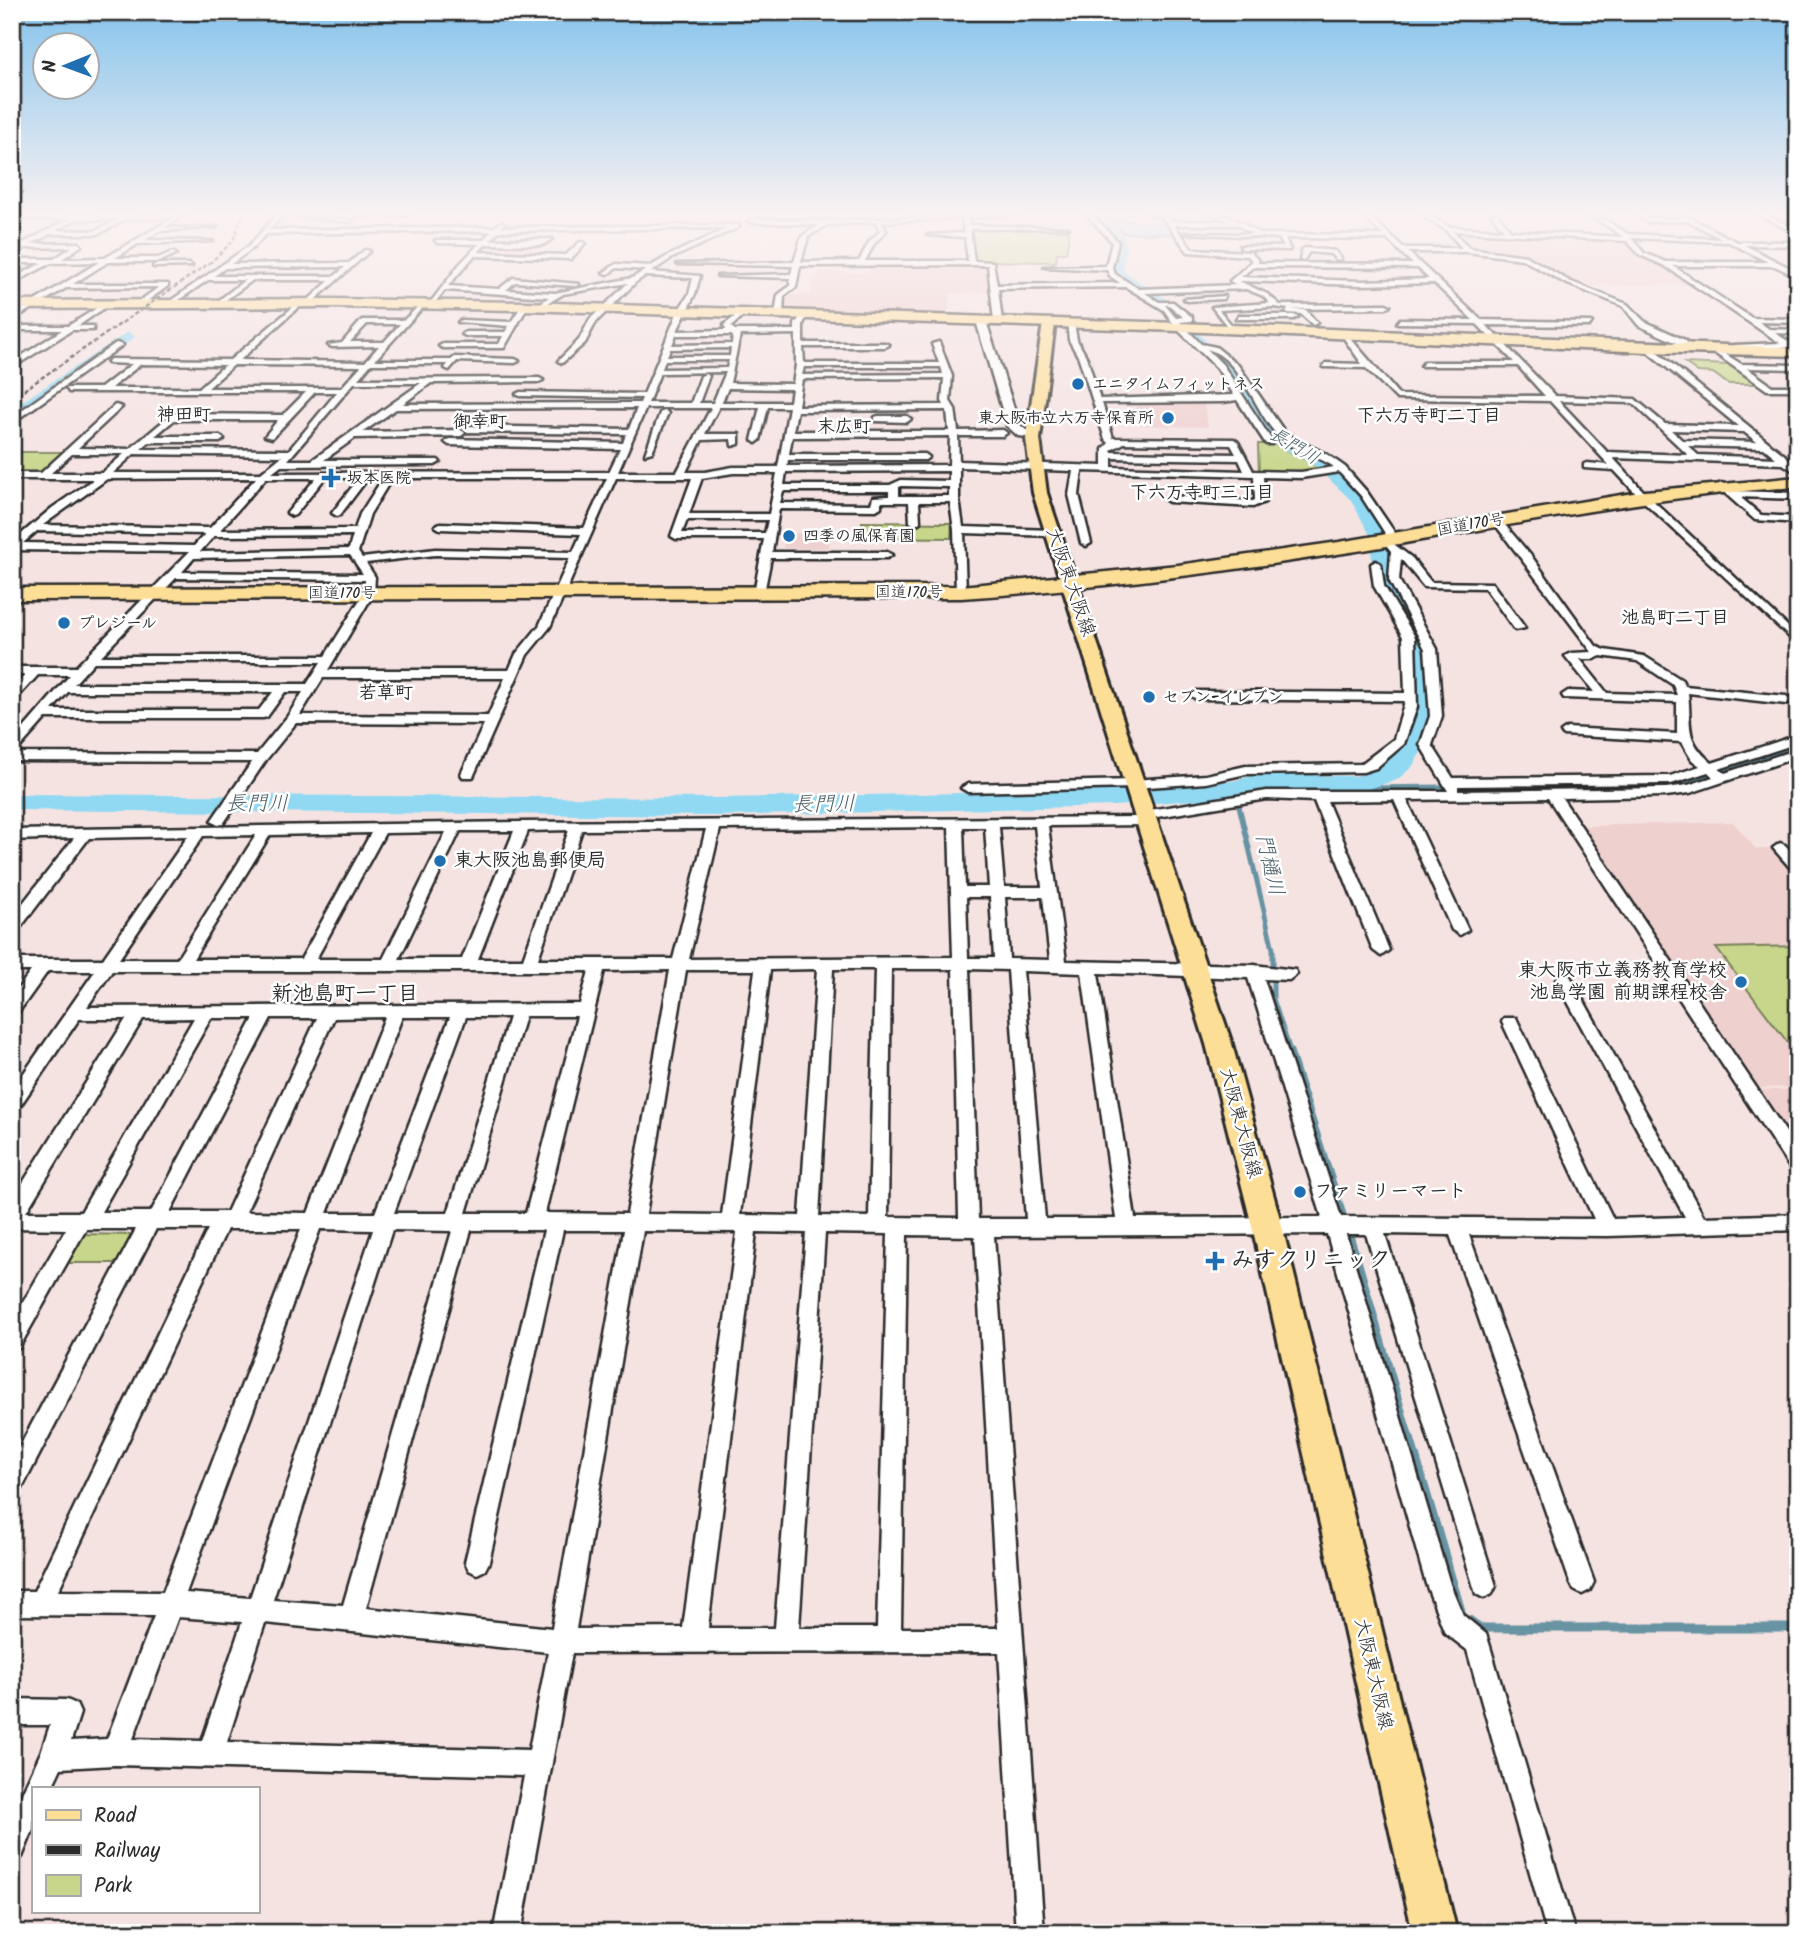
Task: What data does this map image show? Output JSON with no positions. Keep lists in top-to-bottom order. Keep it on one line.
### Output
{"streets":{"highway":["国道170号"],"main road":["大阪東大阪線"]},"crossings":[["国道170号","大阪東大阪線"]],"districts":["神田町","下六万寺町二丁目","御幸町","末広町","下六万寺町三丁目","池島町二丁目","若草町","新池島町一丁目"],"water":["長門川","門樋川"],"places":{"other":["エニタイムフィットネス","東大阪市立六万寺保育所","四季の風保育園","プレジール","セブン-イレブン","東大阪池島郵便局","東大阪市立義務教育学校 池島学園 前期課程校舎","ファミリーマート"],"health":["坂本医院","みすクリニック"]},"legend":["Road","Railway","Park"],"north":"left"}
